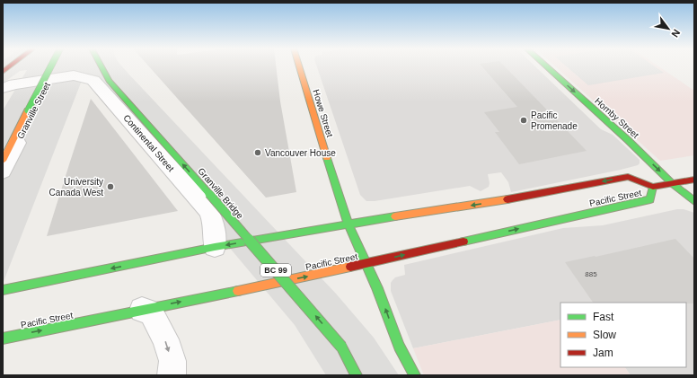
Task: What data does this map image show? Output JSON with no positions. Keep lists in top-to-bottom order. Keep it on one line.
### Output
{"streets":{"main road":["Howe Street","Hornby Street","Granville Bridge","Pacific Street","BC 99"],"street":["Granville Street","Continental Street"]},"crossings":[["Granville Street","Continental Street"],["Howe Street","Pacific Street"],["Hornby Street","Pacific Street"],["Continental Street","Pacific Street"]],"one_way":["Howe Street","Hornby Street","Granville Bridge"],"places":["Pacific Promenade","Vancouver House","University Canada West"],"house_numbers":["885"],"legend":["Fast","Slow","Jam"],"north":"bottom right"}
